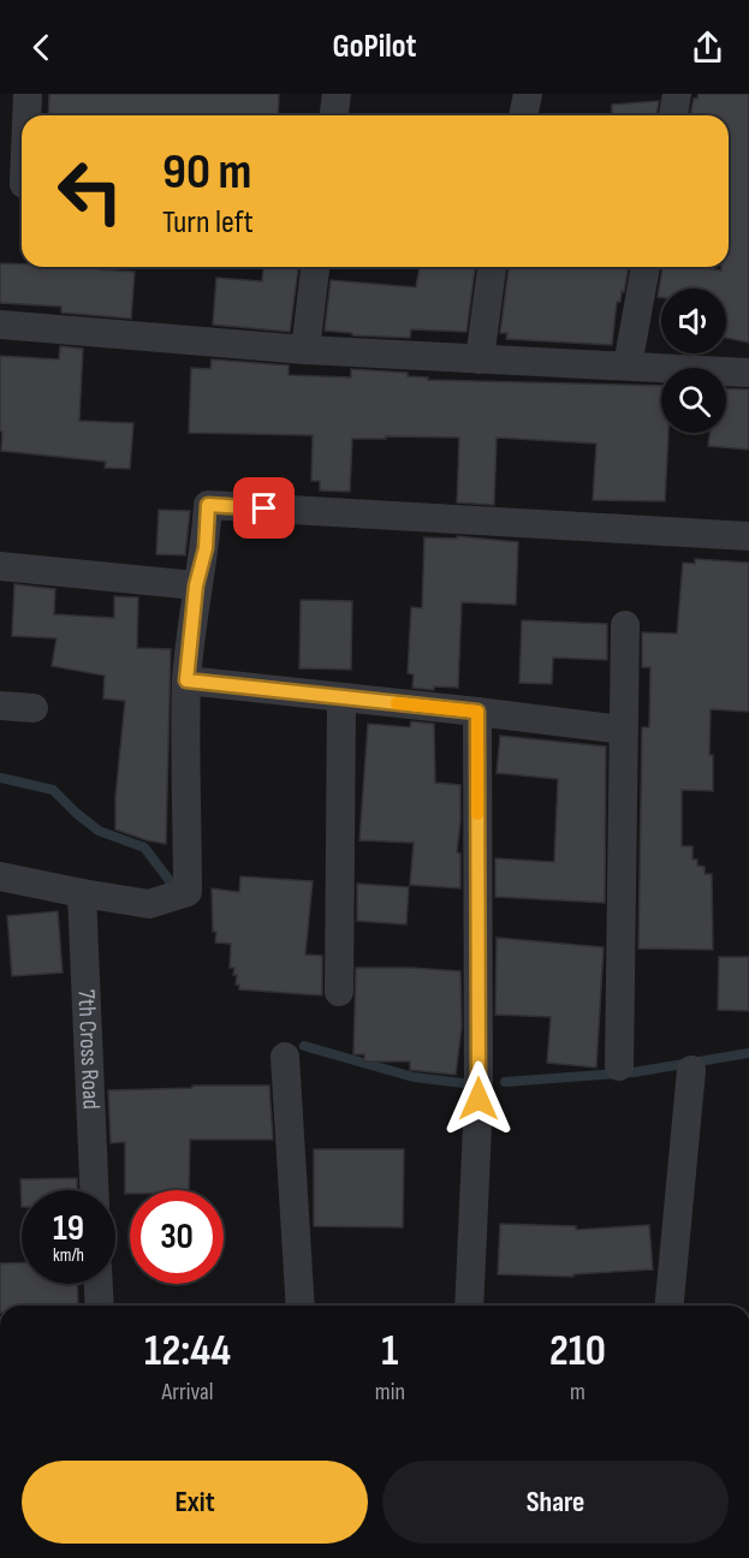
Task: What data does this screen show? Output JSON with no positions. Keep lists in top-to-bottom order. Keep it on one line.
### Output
{"streets":{"street":["7th Cross Road"]},"page":{"header":"GoPilot","turn":["90 m","Turn left"],"speed":"19 km/h","limit":"30","eta":["12:44","Arrival","1","min","210","m"],"buttons":["Exit","Share"]}}
